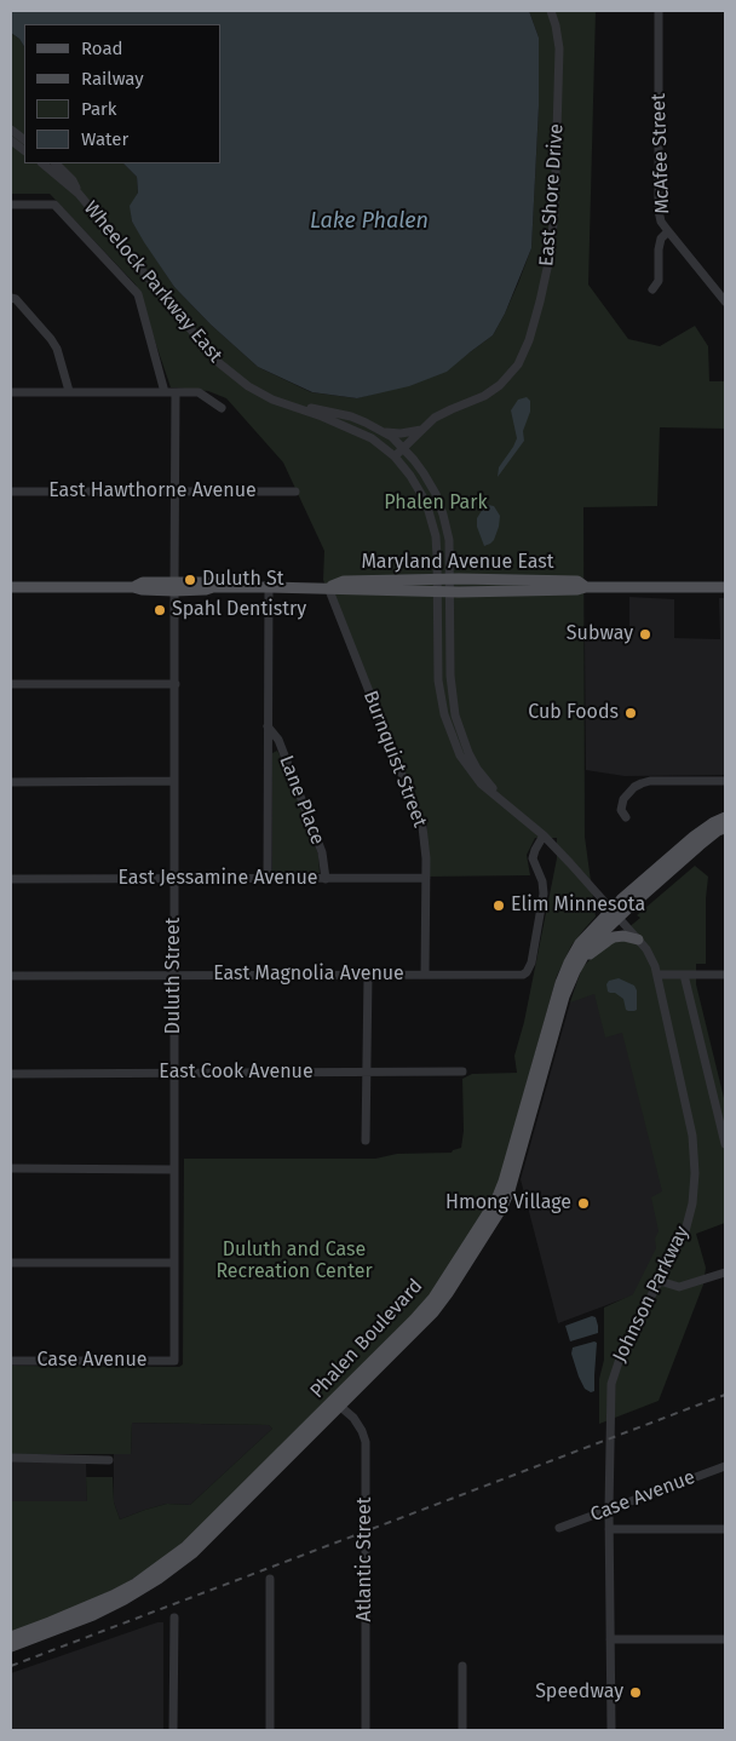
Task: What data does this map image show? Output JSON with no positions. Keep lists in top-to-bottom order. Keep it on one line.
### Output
{"streets":{"main road":["Maryland Avenue East","Phalen Boulevard"],"street":["McAfee Street","East Shore Drive","Wheelock Parkway East","East Hawthorne Avenue","Burnquist Street","Lane Place","East Jessamine Avenue","East Magnolia Avenue","Duluth Street","East Cook Avenue","Johnson Parkway","Case Avenue","Atlantic Street"]},"crossings":[["East Shore Drive","Wheelock Parkway East"],["East Shore Drive","Johnson Parkway"],["Wheelock Parkway East","Johnson Parkway"],["East Hawthorne Avenue","Duluth Street"],["Maryland Avenue East","Burnquist Street"],["Maryland Avenue East","Lane Place"],["Maryland Avenue East","Duluth Street"],["Maryland Avenue East","Johnson Parkway"],["Burnquist Street","East Jessamine Avenue"],["Burnquist Street","East Magnolia Avenue"],["Lane Place","East Jessamine Avenue"],["East Jessamine Avenue","Duluth Street"],["East Magnolia Avenue","Duluth Street"],["East Magnolia Avenue","Johnson Parkway"],["Duluth Street","East Cook Avenue"],["Duluth Street","Case Avenue"],["Johnson Parkway","Phalen Boulevard"],["Johnson Parkway","Case Avenue"],["Phalen Boulevard","Atlantic Street"]],"water":["Lake Phalen"],"parks":["Phalen Park","Duluth and Case Recreation Center"],"places":["Duluth St","Spahl Dentistry","Subway","Cub Foods","Elim Minnesota","Hmong Village","Speedway"],"legend":["Road","Railway","Park","Water"]}
